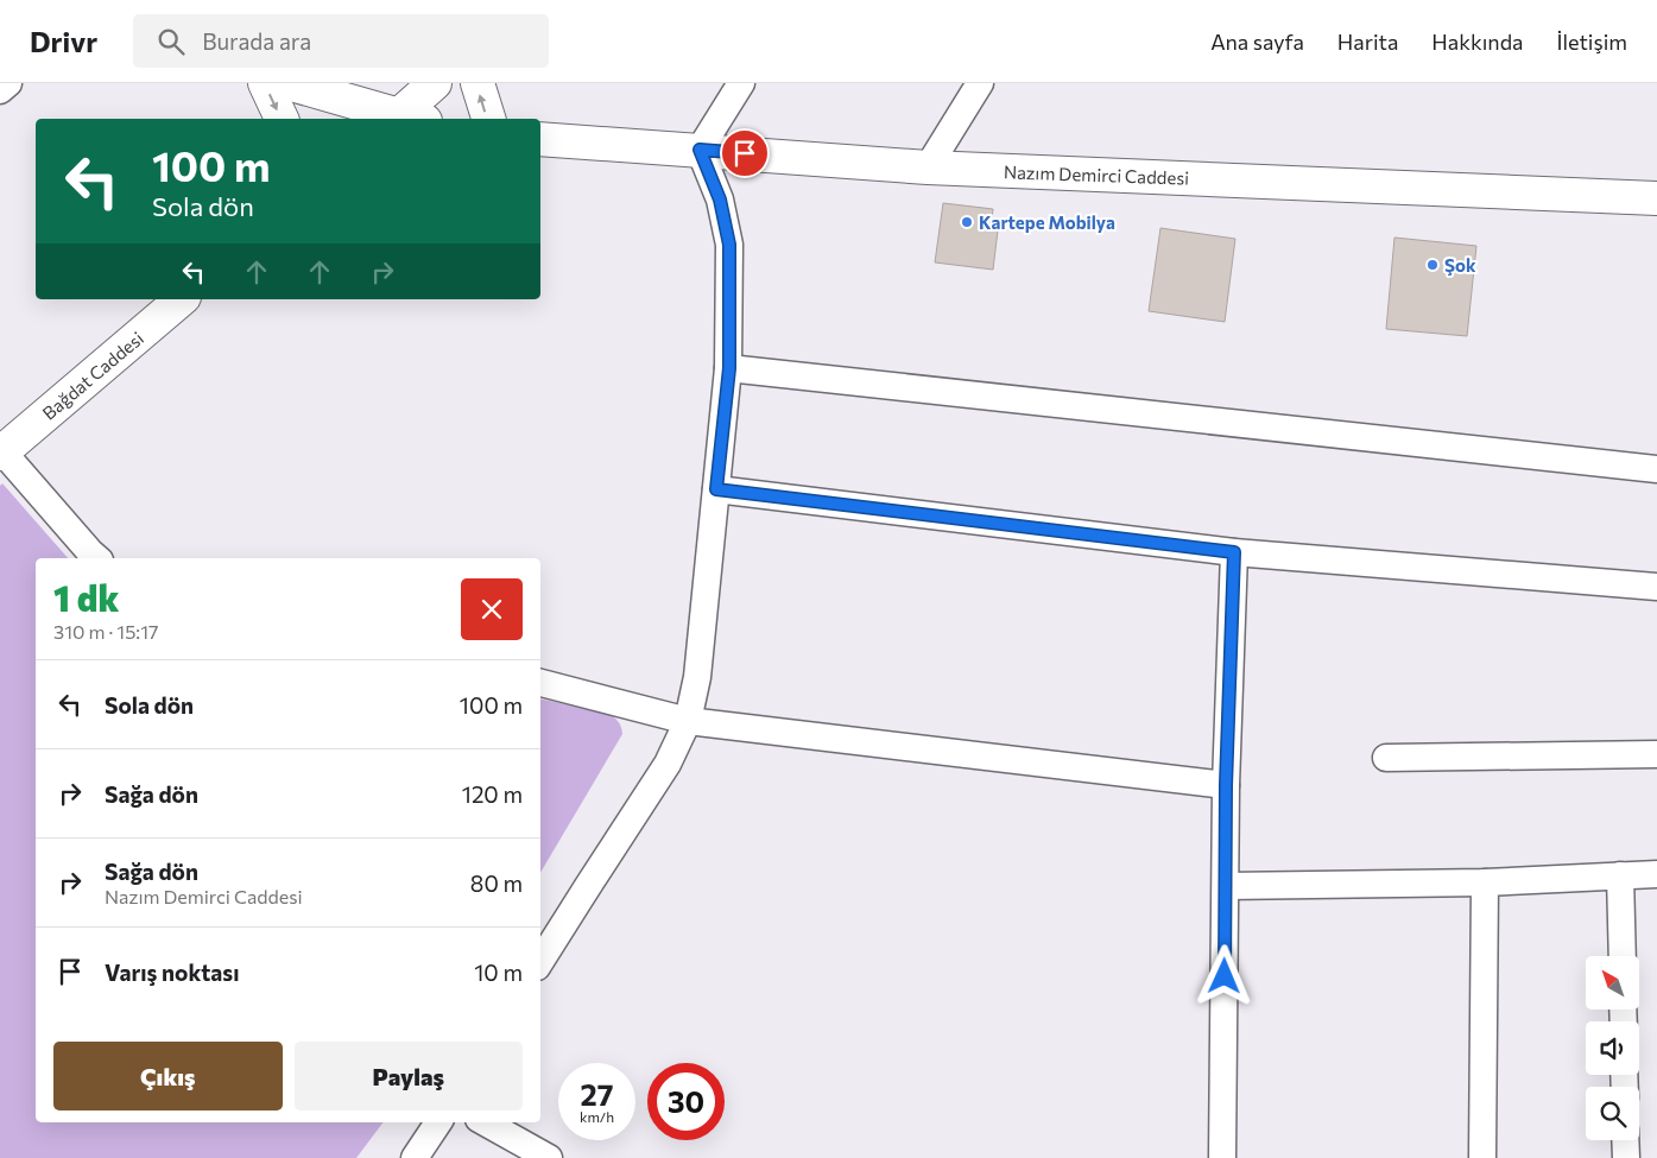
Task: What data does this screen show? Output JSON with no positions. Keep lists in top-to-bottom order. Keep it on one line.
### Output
{"streets":{"street":["Nazım Demirci Caddesi","Bağdat Caddesi"]},"places":["Kartepe Mobilya","Şok"],"north":"top left","page":{"header":"Drivr","search":"Burada ara","nav":["Ana sayfa","Harita","Hakkında","İletişim"],"turn":["100 m","Sola dön"],"heading":["1 dk","310 m · 15:17"],"list":[{"name":"Sola dön","value":"100 m"},{"name":"Sağa dön","value":"120 m"},{"name":"Sağa dön","note":"Nazım Demirci Caddesi","value":"80 m"},{"name":"Varış noktası","value":"10 m"}],"buttons":["Çıkış","Paylaş"],"speed":"27 km/h","limit":"30"}}
